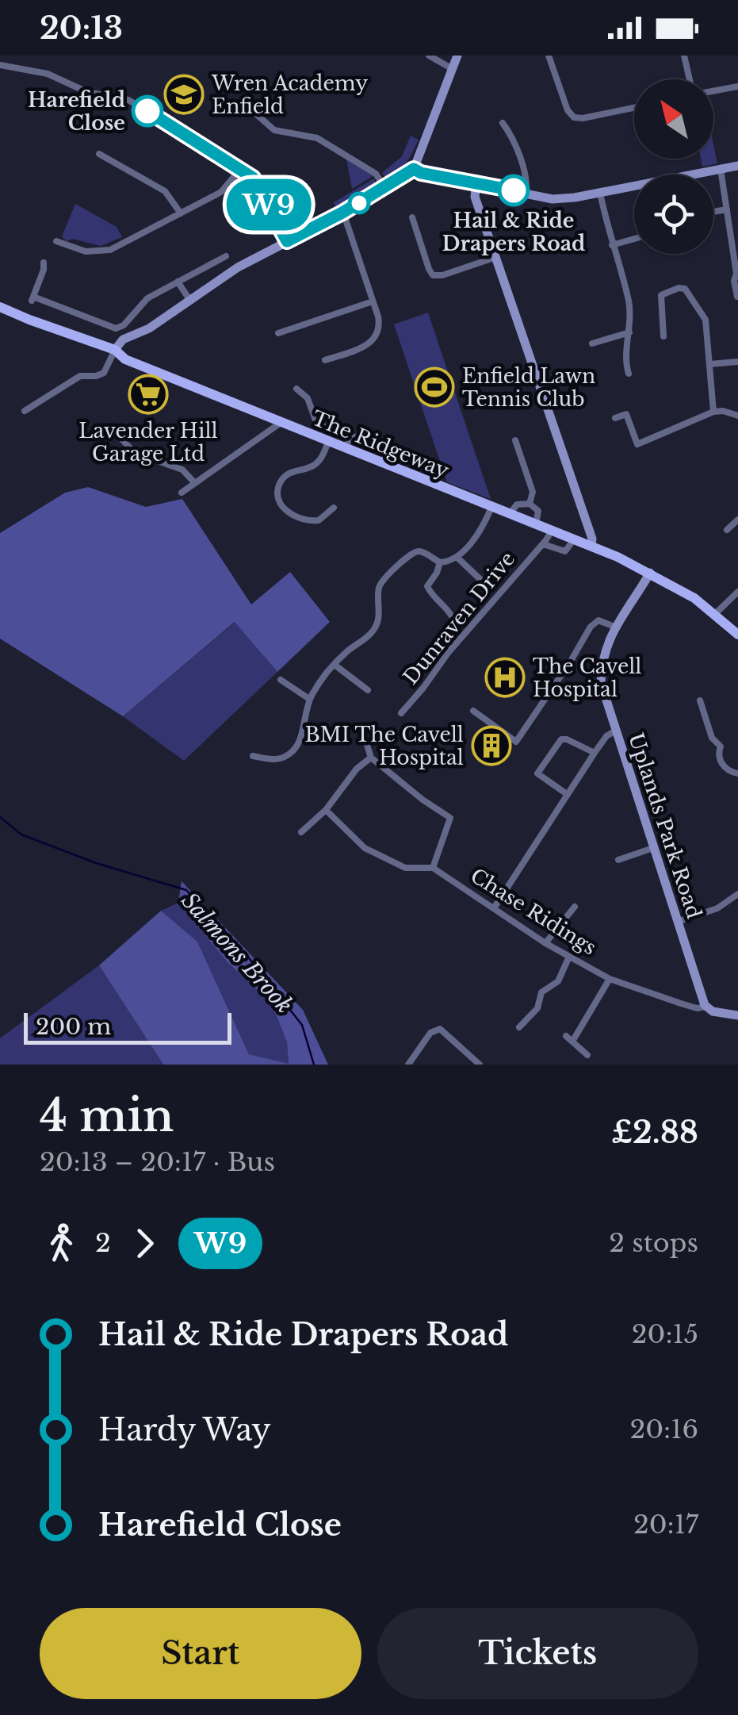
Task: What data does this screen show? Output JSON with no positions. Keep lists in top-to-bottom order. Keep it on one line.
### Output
{"streets":{"main road":["The Ridgeway"],"street":["Dunraven Drive","Uplands Park Road","Chase Ridings"]},"crossings":[["The Ridgeway","Dunraven Drive"],["The Ridgeway","Uplands Park Road"],["Uplands Park Road","Chase Ridings"]],"water":["Salmons Brook"],"places":{"school or university":["Wren Academy Enfield"],"other":["Harefield Close","Hail & Ride Drapers Road"],"sports":["Enfield Lawn Tennis Club"],"supermarket":["Lavender Hill Garage Ltd"],"hospital":["The Cavell Hospital"],"building":["BMI The Cavell Hospital"]},"lines":["bus line W9"],"scale_bar":"200 m","north":"top left","page":{"status":"20:13","on_map":"W9","scale":"200 m","heading":["4 min","20:13 – 20:17 · Bus","£2.88"],"legs":["2","W9","2 stops"],"list":[{"name":"Hail & Ride Drapers Road","value":"20:15"},{"name":"Hardy Way","value":"20:16"},{"name":"Harefield Close","value":"20:17"}],"buttons":["Start","Tickets"]}}
